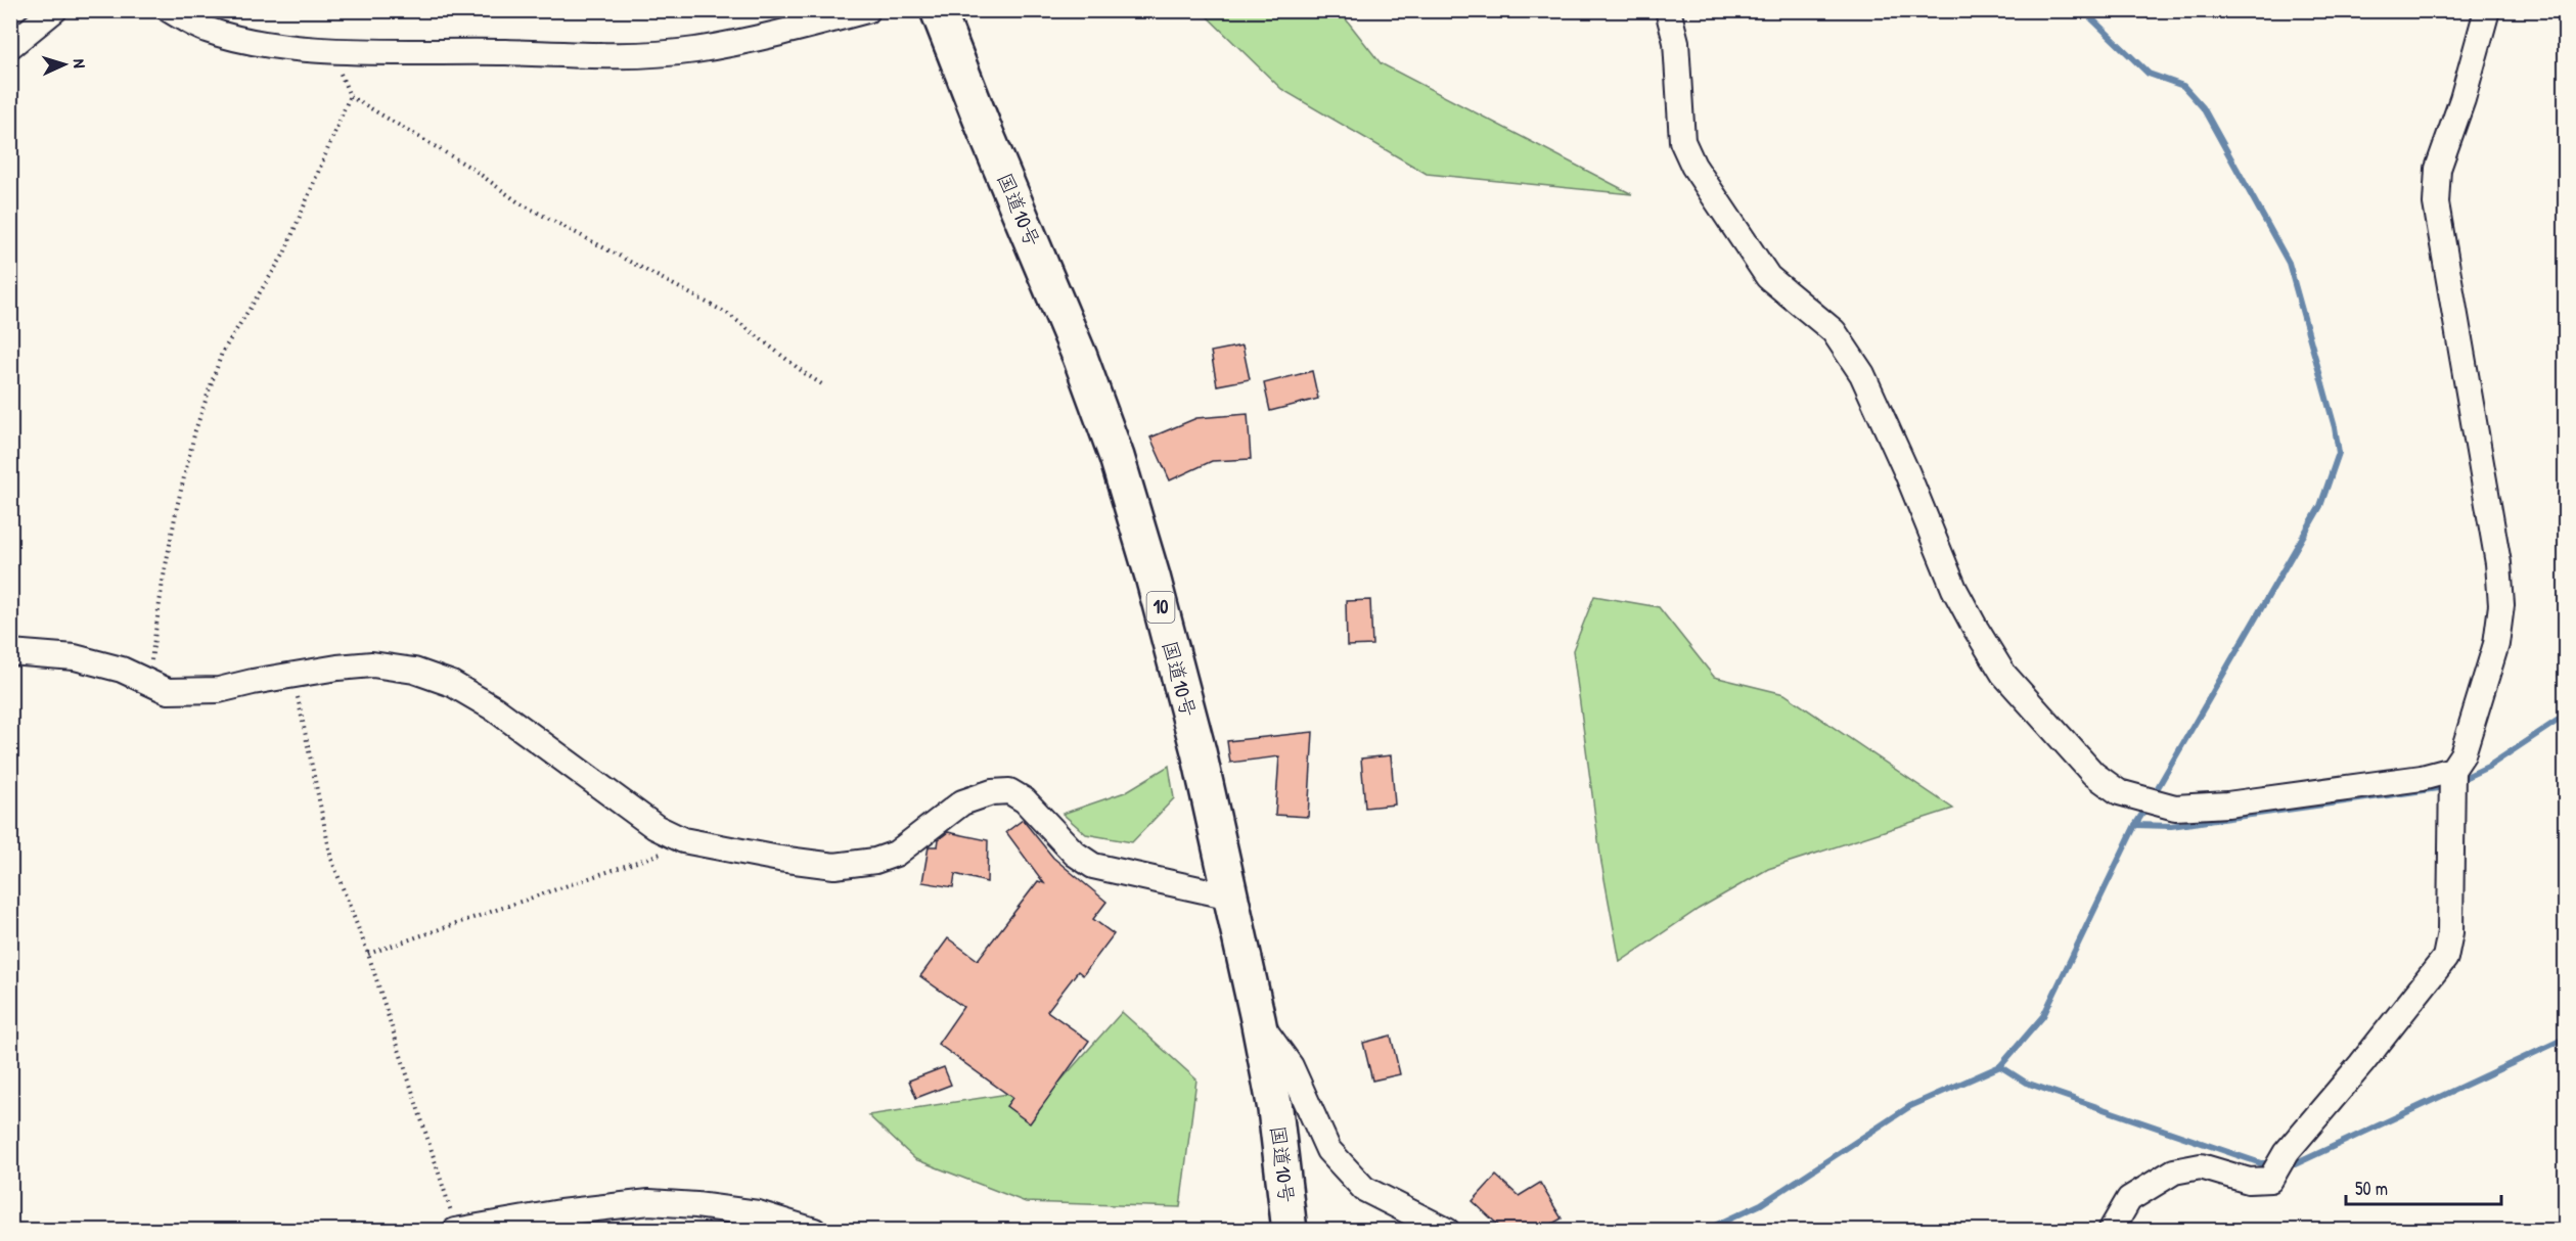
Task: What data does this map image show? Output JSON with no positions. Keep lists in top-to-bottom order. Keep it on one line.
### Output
{"streets":{"highway":["国道10号","10"]},"scale_bar":"50 m","north":"right"}
